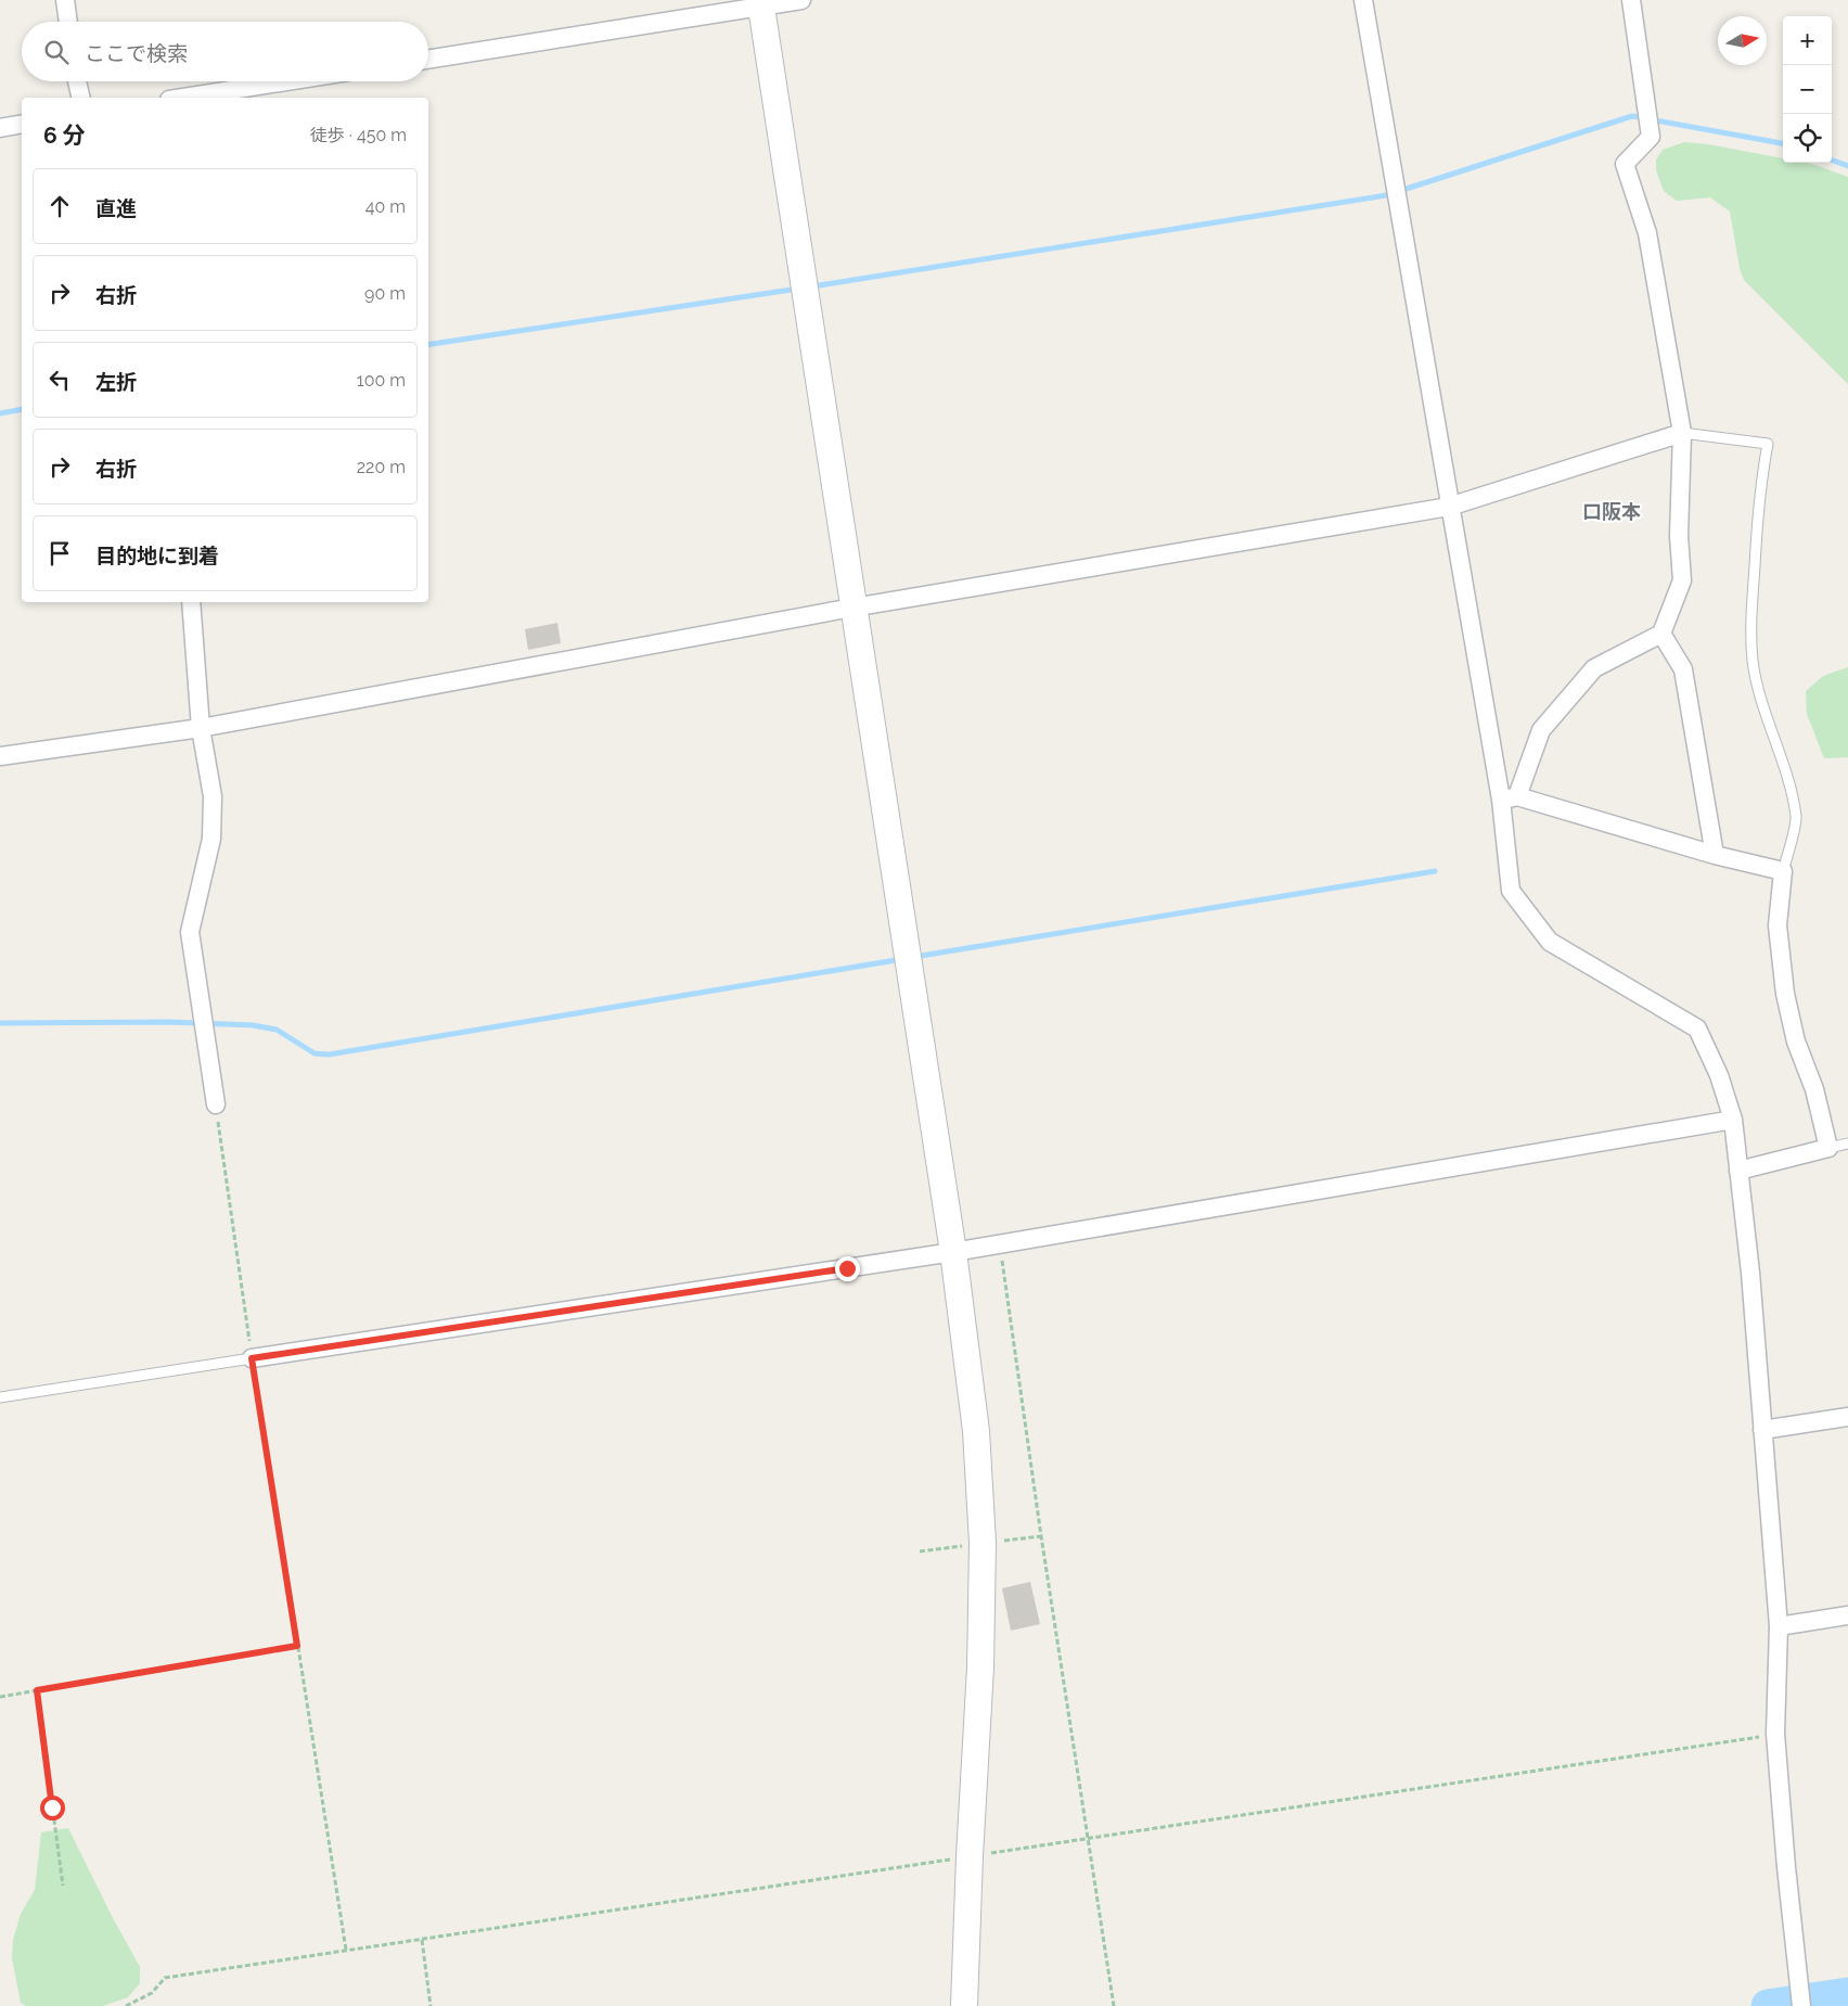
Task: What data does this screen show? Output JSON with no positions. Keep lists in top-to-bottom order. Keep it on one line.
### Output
{"districts":["口阪本"],"north":"right","page":{"map_buttons":["+","−"],"search":"ここで検索","heading":["6 分","徒歩 · 450 m"],"list":[["直進","40 m"],["右折","90 m"],["左折","100 m"],["右折","220 m"],"目的地に到着"]}}
